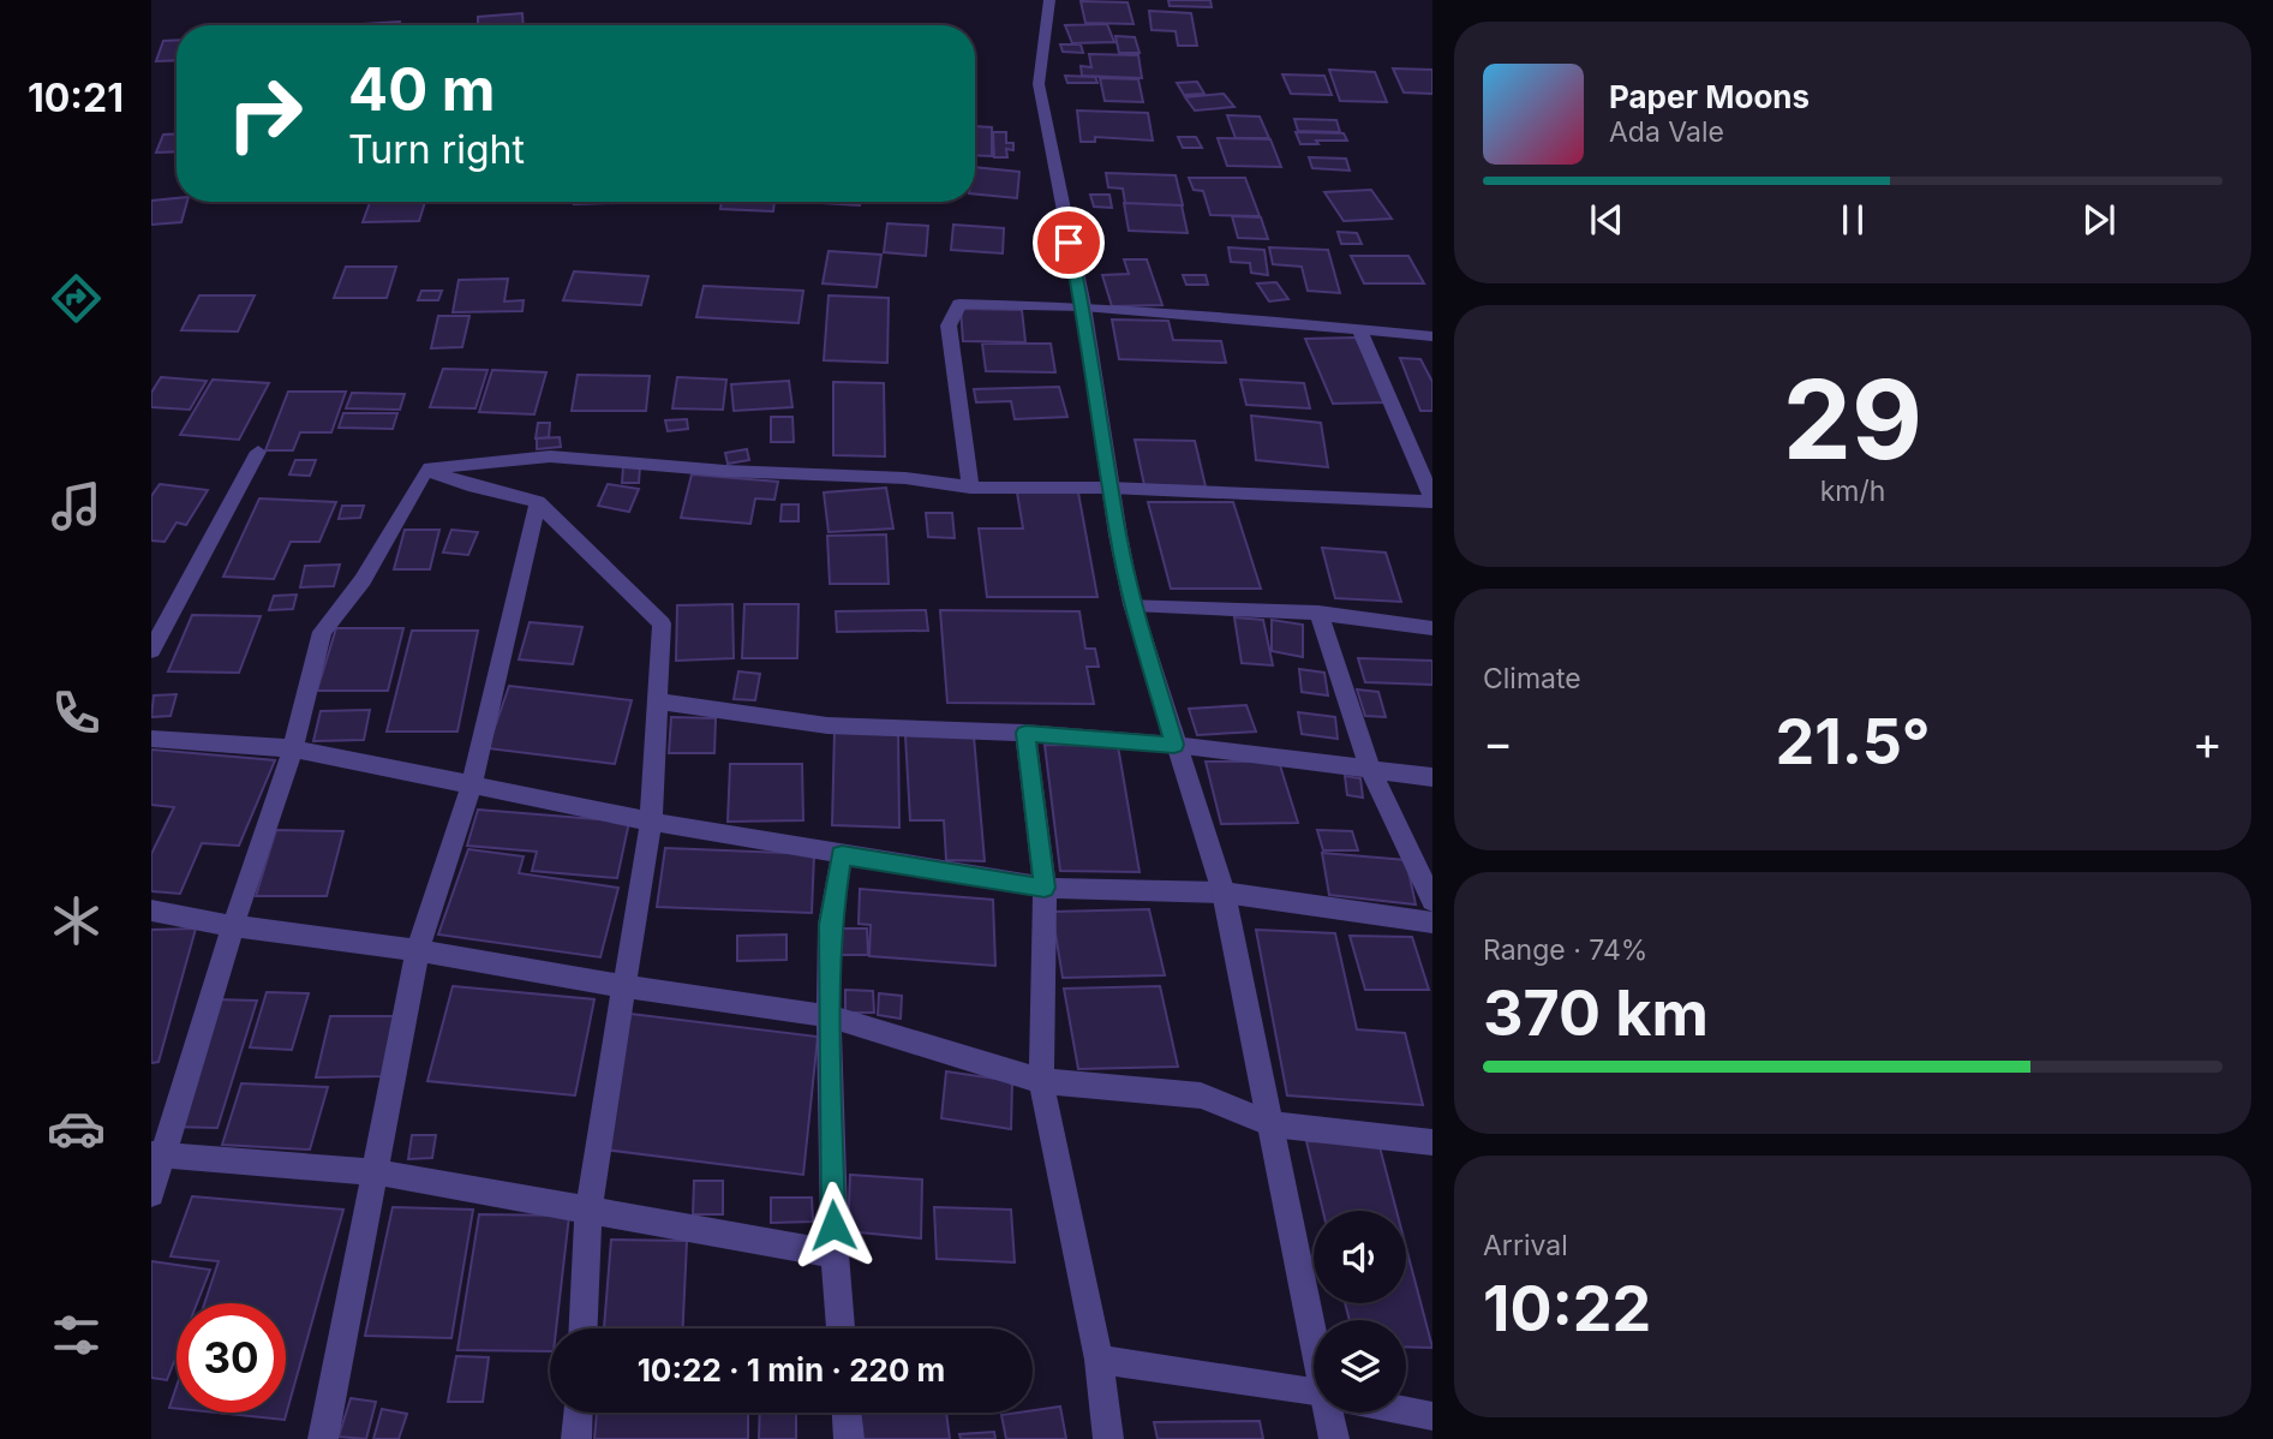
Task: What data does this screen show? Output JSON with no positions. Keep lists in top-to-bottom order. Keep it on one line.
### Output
{"page":{"tabs":"10:21","turn":["40 m","Turn right"],"song":["Paper Moons","Ada Vale"],"tile":[["29","km/h"],"Climate",["Range · 74%","370 km"],["Arrival","10:22"]],"heat":["−","21.5°","+"],"limit":"30","trip":"10:22 · 1 min · 220 m"}}
